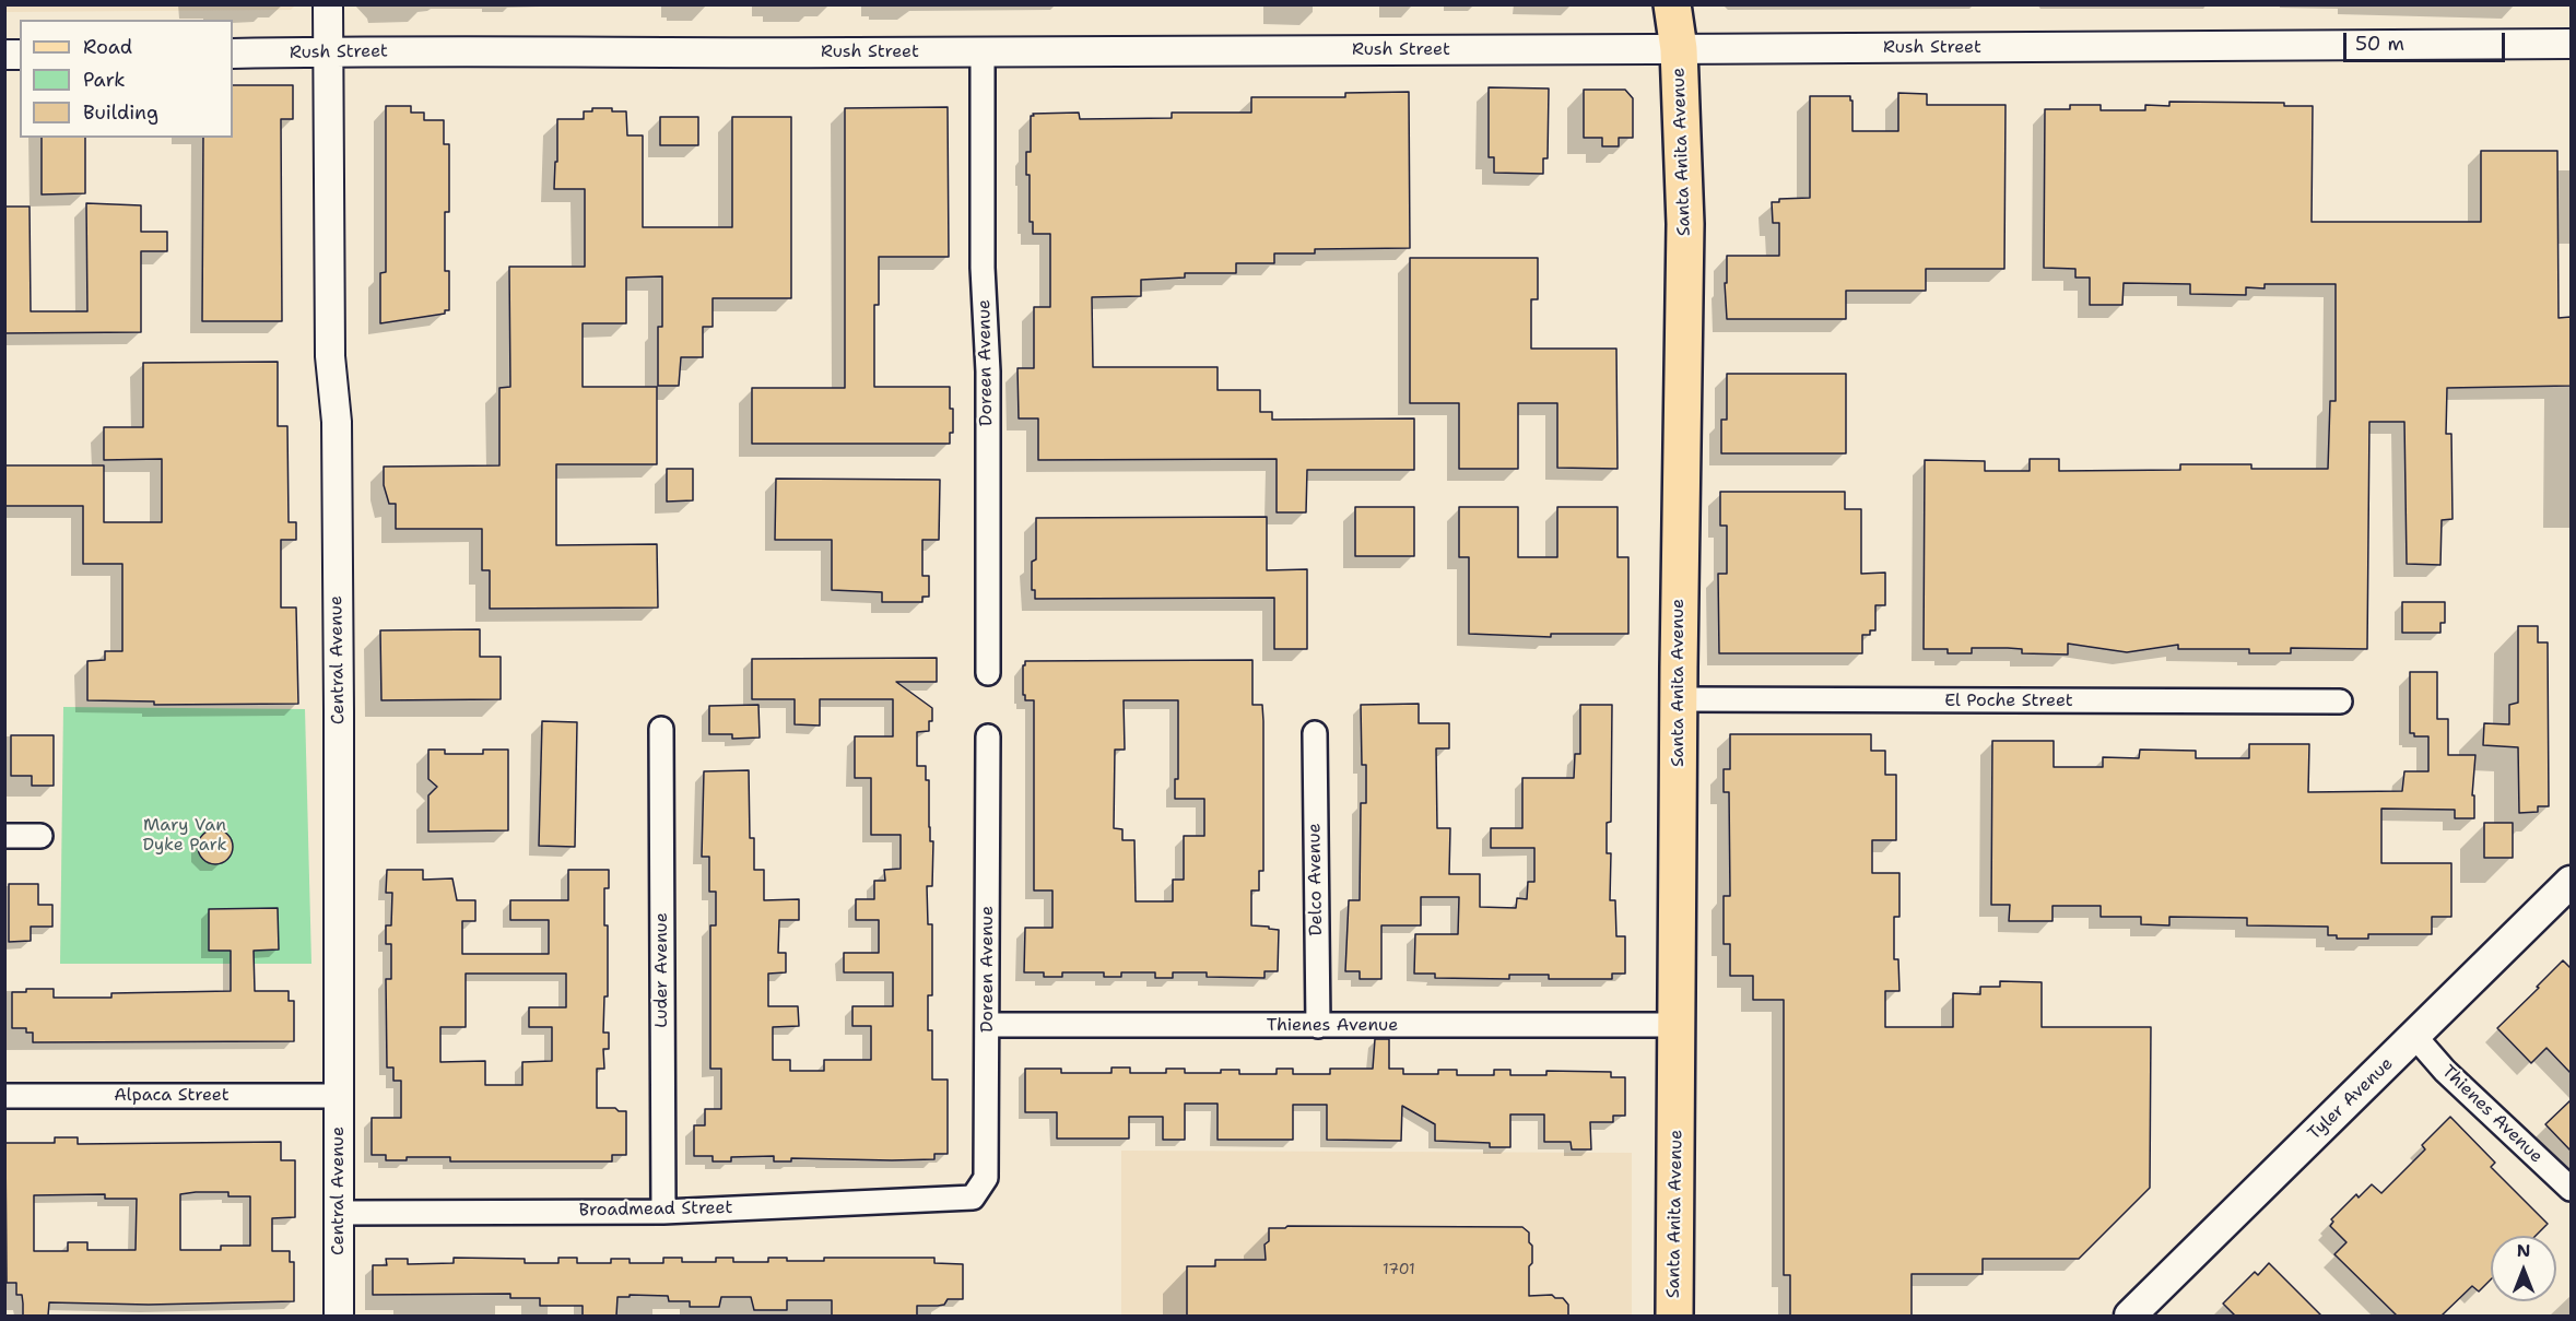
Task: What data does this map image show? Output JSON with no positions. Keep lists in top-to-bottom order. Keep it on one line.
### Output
{"streets":{"main road":["Santa Anita Avenue","Tyler Avenue"],"street":["Rush Street","Doreen Avenue","Central Avenue","El Poche Street","Delco Avenue","Luder Avenue","Thienes Avenue","Alpaca Street","Broadmead Street"]},"crossings":[["Rush Street","Santa Anita Avenue"],["Rush Street","Doreen Avenue"],["Rush Street","Central Avenue"],["Santa Anita Avenue","El Poche Street"],["Santa Anita Avenue","Thienes Avenue"],["Doreen Avenue","Thienes Avenue"],["Doreen Avenue","Broadmead Street"],["Central Avenue","Alpaca Street"],["Central Avenue","Broadmead Street"],["Delco Avenue","Thienes Avenue"],["Luder Avenue","Broadmead Street"],["Thienes Avenue","Tyler Avenue"]],"parks":["Mary Van Dyke Park"],"house_numbers":["1701"],"legend":["Road","Park","Building"],"scale_bar":"50 m","north":"top"}
